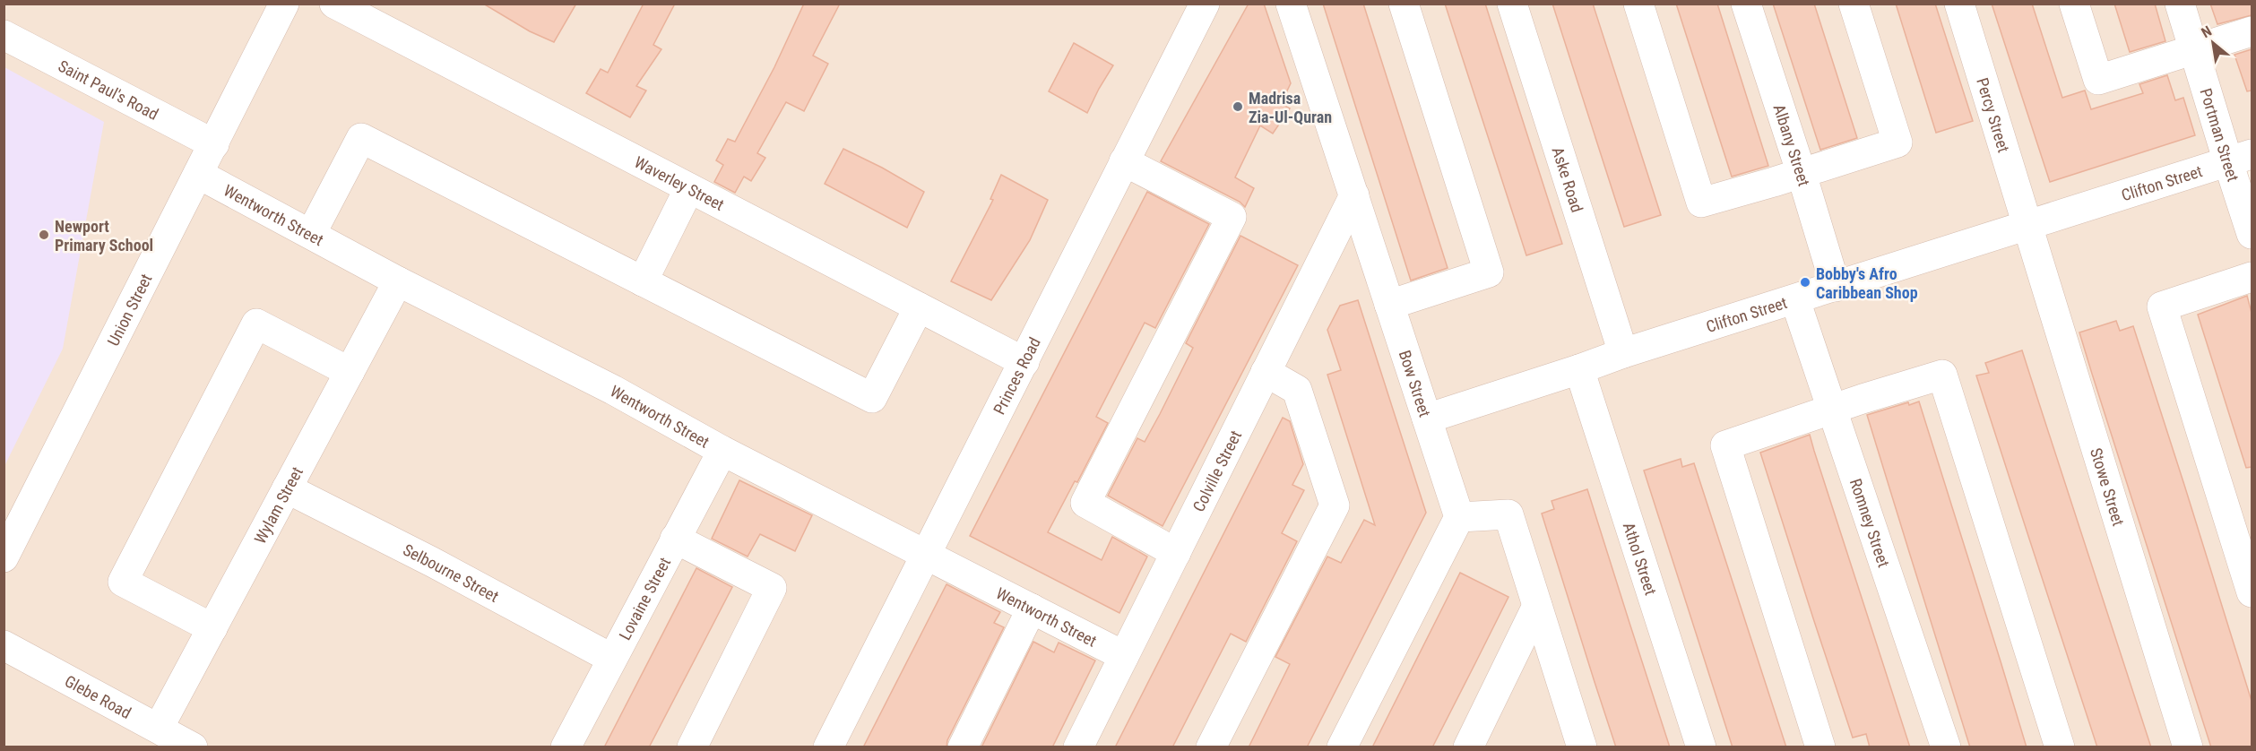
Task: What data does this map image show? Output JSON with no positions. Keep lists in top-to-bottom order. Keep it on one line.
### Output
{"streets":{"street":["Saint Paul's Road","Percy Street","Portman Street","Albany Street","Aske Road","Waverley Street","Clifton Street","Wentworth Street","Union Street","Princes Road","Bow Street","Colville Street","Stowe Street","Wylam Street","Romney Street","Athol Street","Selbourne Street","Lovaine Street","Glebe Road"]},"crossings":[["Saint Paul's Road","Union Street"],["Percy Street","Clifton Street"],["Percy Street","Stowe Street"],["Portman Street","Clifton Street"],["Albany Street","Clifton Street"],["Aske Road","Clifton Street"],["Waverley Street","Princes Road"],["Clifton Street","Bow Street"],["Clifton Street","Stowe Street"],["Clifton Street","Romney Street"],["Clifton Street","Athol Street"],["Wentworth Street","Union Street"],["Wentworth Street","Princes Road"],["Wentworth Street","Colville Street"],["Wentworth Street","Wylam Street"],["Wentworth Street","Lovaine Street"],["Bow Street","Colville Street"],["Wylam Street","Selbourne Street"],["Wylam Street","Glebe Road"],["Selbourne Street","Lovaine Street"]],"places":["Madrisa Zia-Ul-Quran","Newport Primary School","Bobby's Afro Caribbean Shop"],"north":"top left"}
